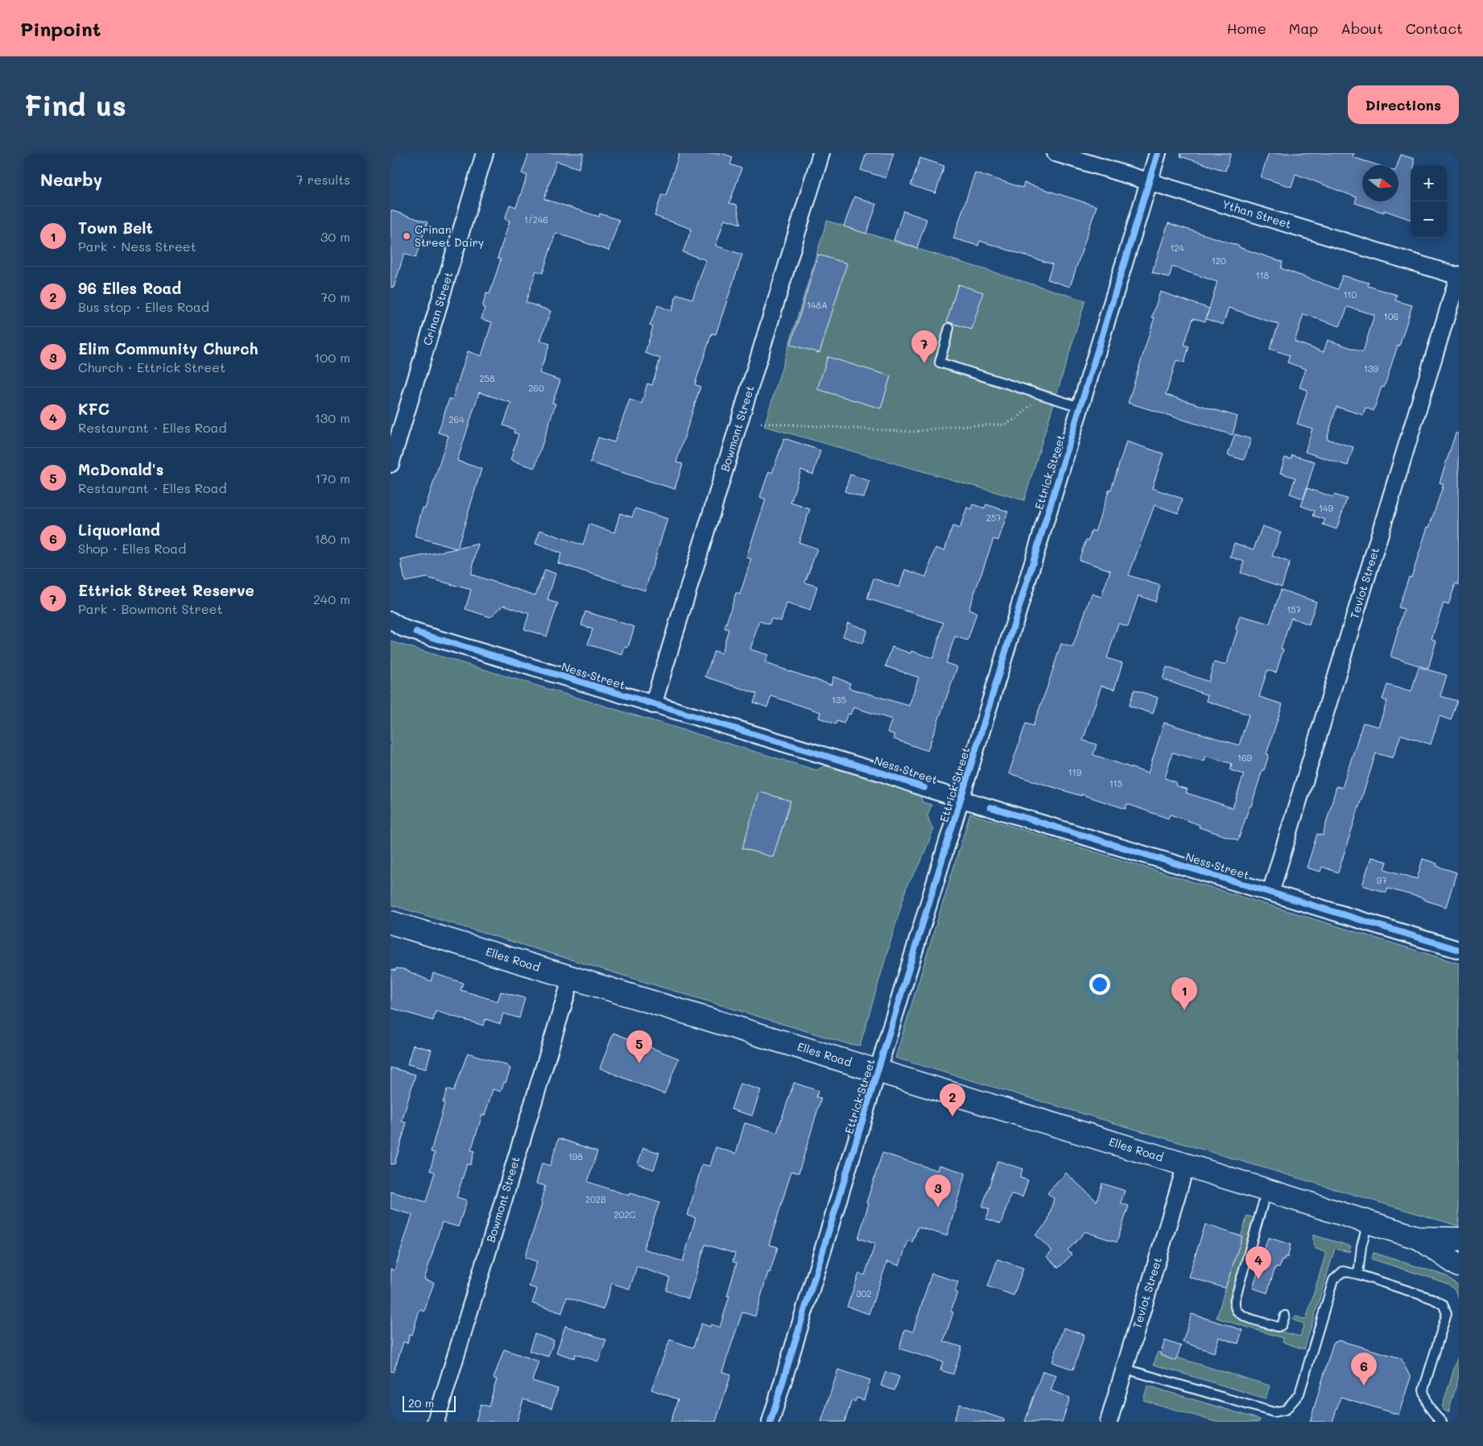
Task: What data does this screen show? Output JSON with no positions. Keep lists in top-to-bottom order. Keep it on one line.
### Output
{"streets":{"main road":["Elles Road"],"street":["Ythan Street","Crinan Street","Bowmont Street","Ettrick Street","Teviot Street","Ness Street"]},"crossings":[["Ythan Street","Ettrick Street"],["Ythan Street","Teviot Street"],["Bowmont Street","Ness Street"],["Bowmont Street","Elles Road"],["Ettrick Street","Ness Street"],["Ettrick Street","Elles Road"],["Teviot Street","Ness Street"],["Teviot Street","Elles Road"]],"places":["Crinan Street Dairy"],"house_numbers":["1/246","124","120","118","110","148A","106","139","258","260","264","149","257","157","135","169","119","115","97","198","202B","202C","302"],"scale_bar":"20 m","north":"right","page":{"header":"Pinpoint","nav":["Home","Map","About","Contact"],"buttons":"Directions","title":"Find us","heading":["Nearby","7 results"],"map_buttons":["+","−"],"list":[{"mark":"1","name":"Town Belt","note":"Park · Ness Street","value":"30 m"},{"mark":"2","name":"96 Elles Road","note":"Bus stop · Elles Road","value":"70 m"},{"mark":"3","name":"Elim Community Church","note":"Church · Ettrick Street","value":"100 m"},{"mark":"4","name":"KFC","note":"Restaurant · Elles Road","value":"130 m"},{"mark":"5","name":"McDonald's","note":"Restaurant · Elles Road","value":"170 m"},{"mark":"6","name":"Liquorland","note":"Shop · Elles Road","value":"180 m"},{"mark":"7","name":"Ettrick Street Reserve","note":"Park · Bowmont Street","value":"240 m"}],"pins":["7","1","5","2","3","4","6"],"scale":"20 m"}}
